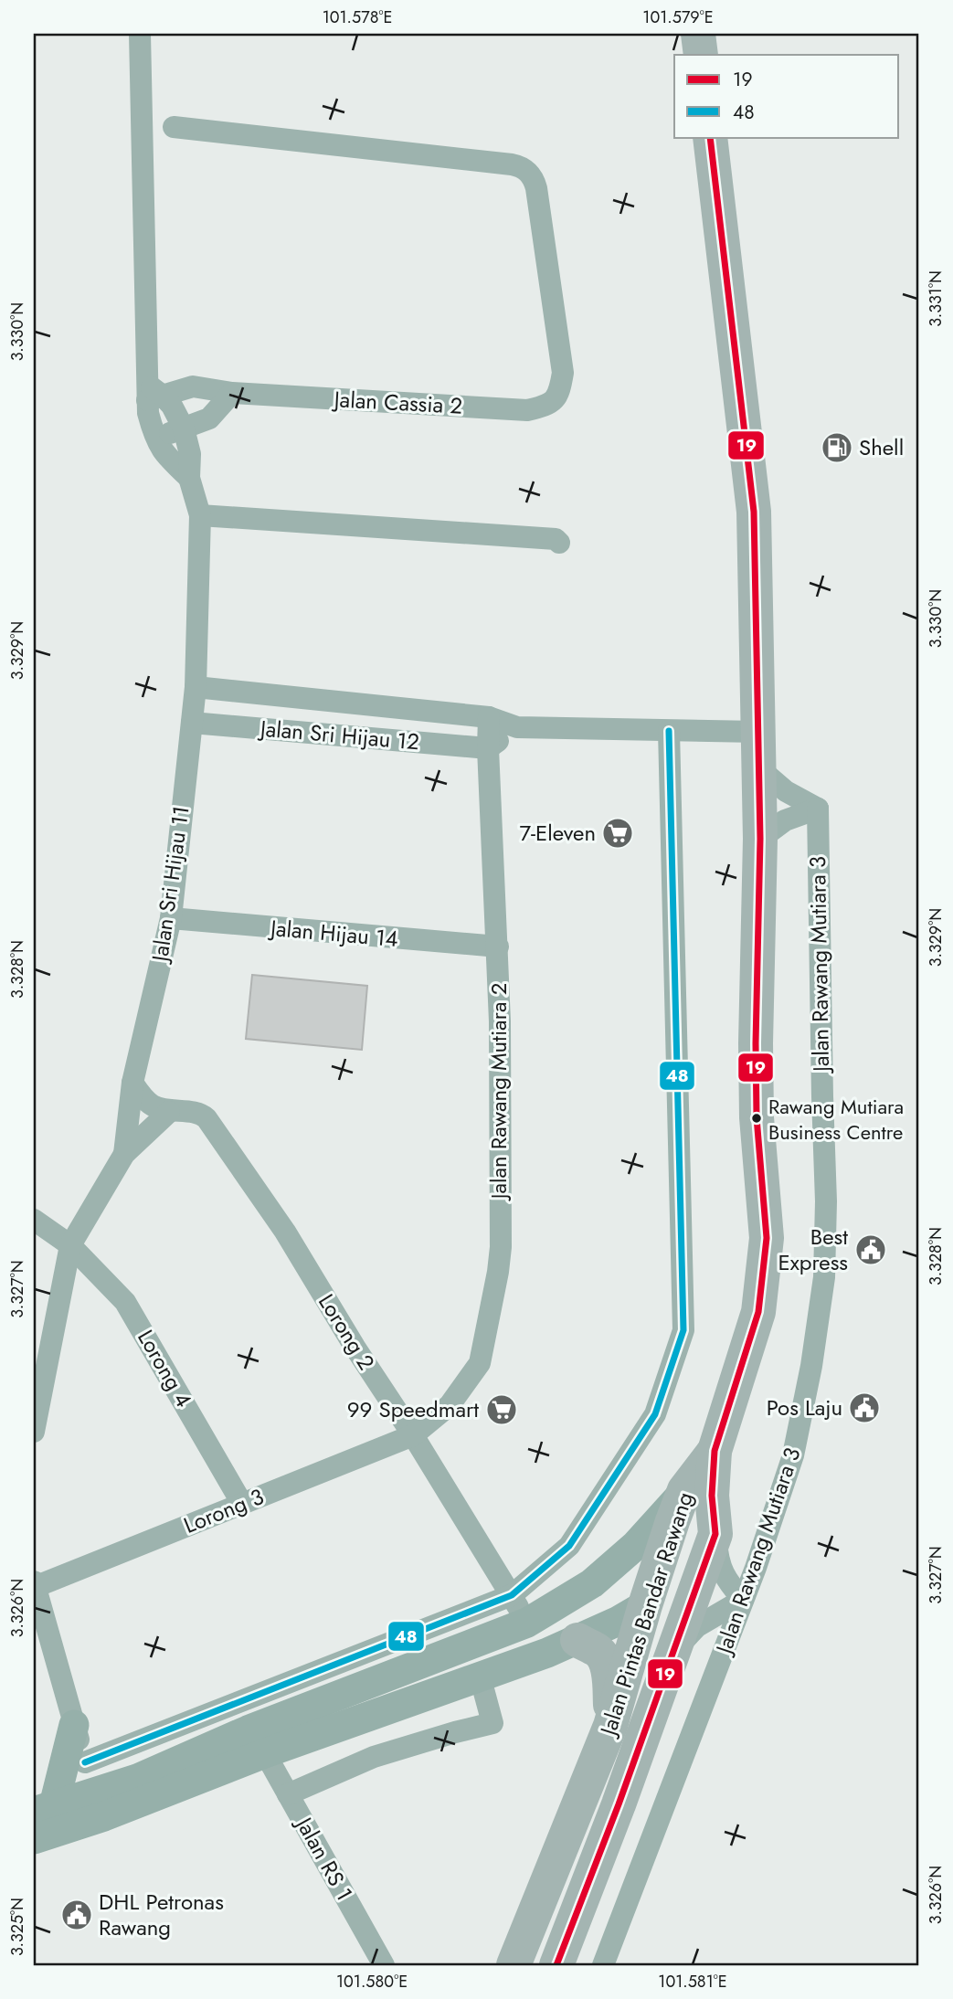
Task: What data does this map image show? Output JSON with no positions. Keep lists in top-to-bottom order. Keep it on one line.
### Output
{"streets":{"main road":["Jalan Pintas Bandar Rawang"],"street":["Jalan Cassia 2","Jalan Sri Hijau 12","Jalan Sri Hijau 11","Jalan Hijau 14","Jalan Rawang Mutiara 3","Jalan Rawang Mutiara 2","Lorong 2","Lorong 4","Lorong 3","Jalan RS 1"]},"crossings":[["Jalan Cassia 2","Jalan Sri Hijau 11"],["Jalan Sri Hijau 12","Jalan Sri Hijau 11"],["Jalan Sri Hijau 12","Jalan Rawang Mutiara 2"],["Jalan Sri Hijau 12","Jalan Pintas Bandar Rawang"],["Jalan Sri Hijau 11","Jalan Hijau 14"],["Jalan Sri Hijau 11","Lorong 2"],["Jalan Sri Hijau 11","Lorong 4"],["Jalan Hijau 14","Jalan Rawang Mutiara 2"],["Jalan Rawang Mutiara 2","Lorong 2"],["Jalan Rawang Mutiara 2","Lorong 3"],["Lorong 2","Lorong 3"],["Lorong 4","Lorong 3"]],"places":{"fuel station":["Shell"],"supermarket":["7-Eleven","99 Speedmart"],"other":["Rawang Mutiara Business Centre"],"public building":["Best Express","Pos Laju","DHL Petronas Rawang"]},"lines":["transit line 19","transit line 48"],"legend":["19","48"],"coordinates":["101.578°E","101.579°E","3.331°N","3.330°N","3.329°N","3.328°N","3.327°N","3.326°N","3.325°N","101.580°E","101.581°E"]}
